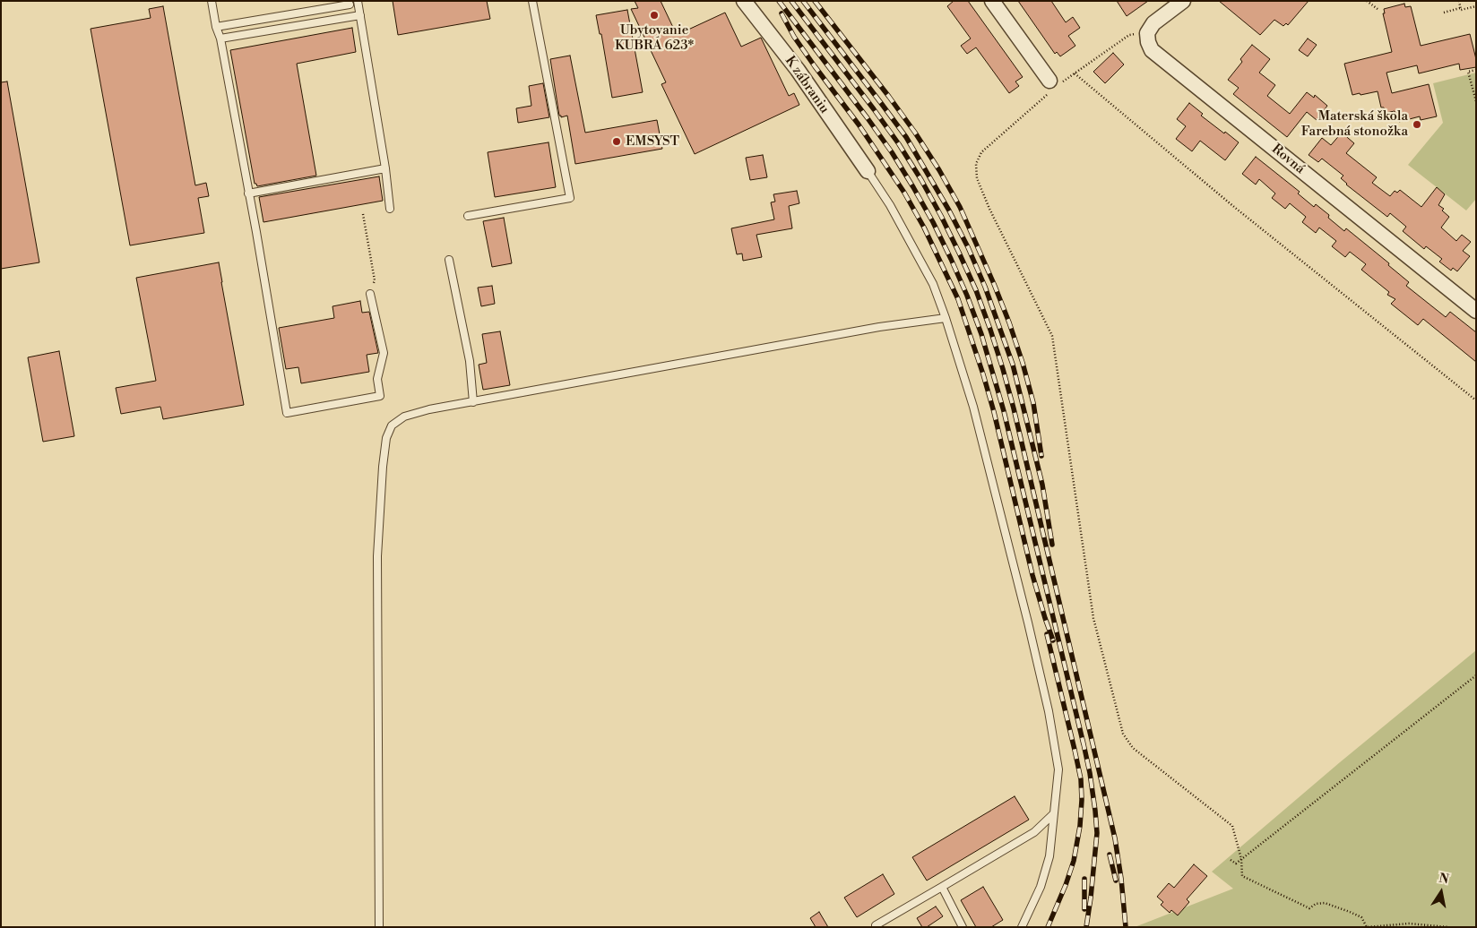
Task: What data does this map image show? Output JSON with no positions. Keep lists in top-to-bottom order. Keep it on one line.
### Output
{"streets":{"street":["K zábraniu","Rovná"]},"places":["Ubytovanie KUBRÁ 623*","Materská škola Farebná stonožka","EMSYST"],"north":"top"}
